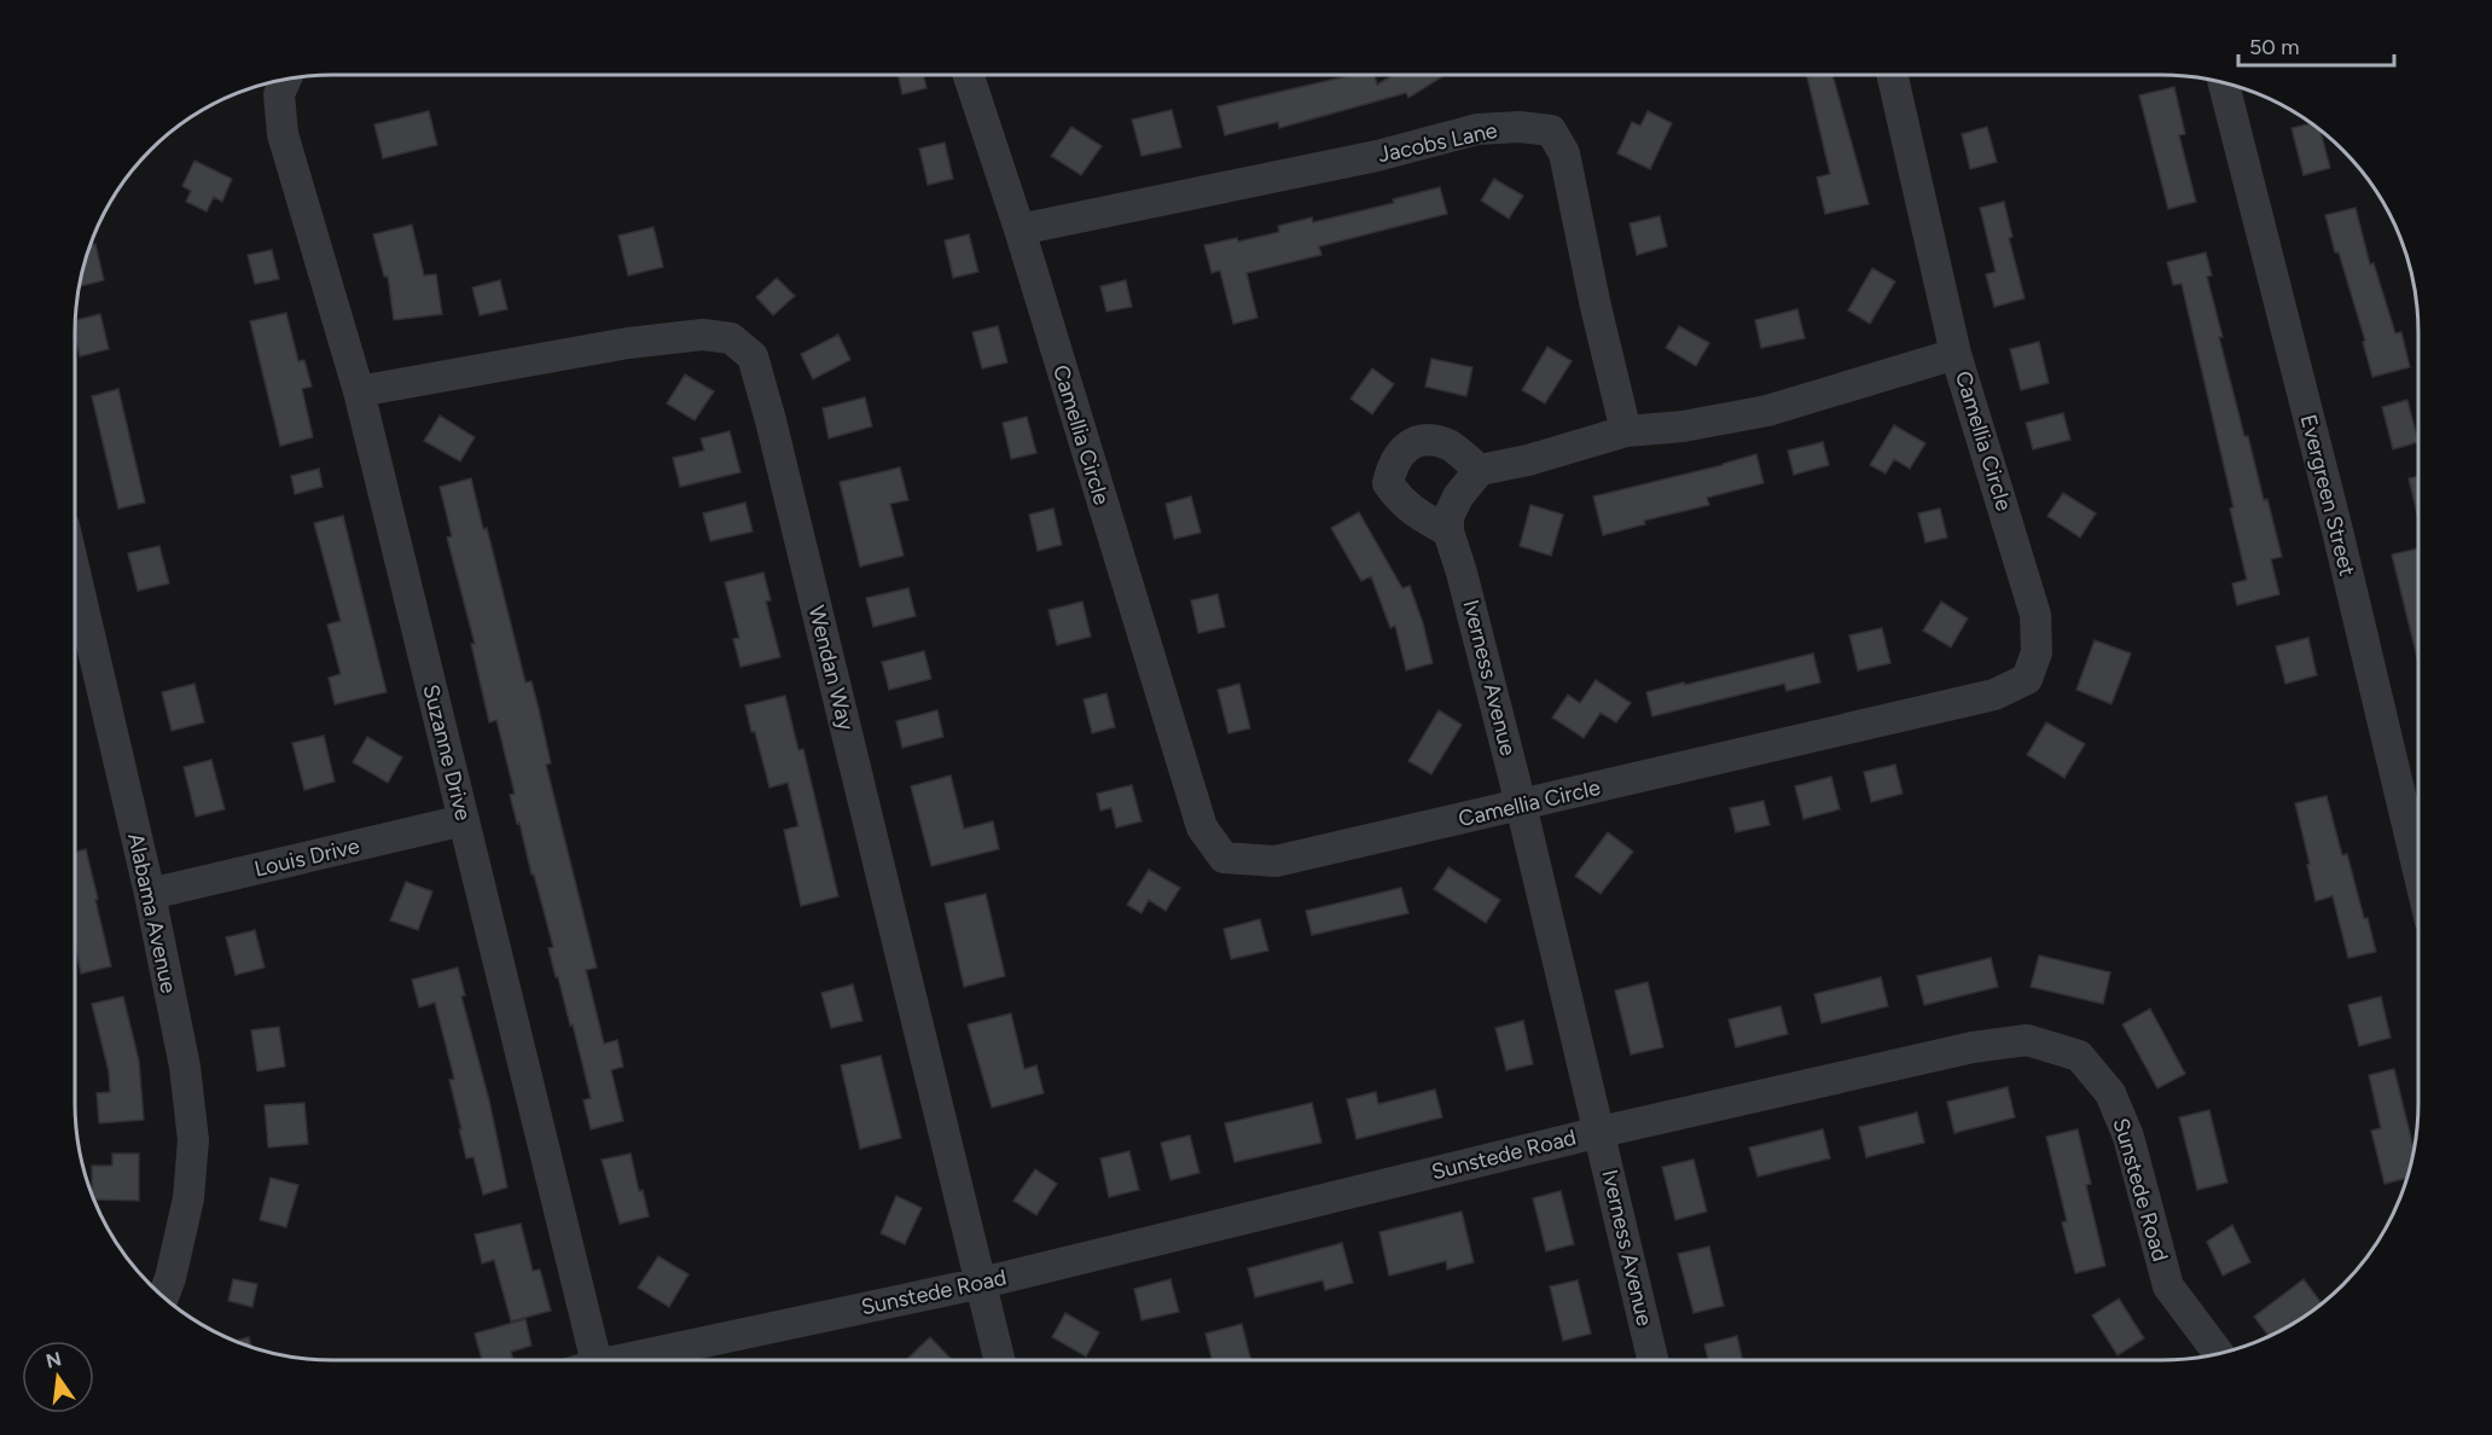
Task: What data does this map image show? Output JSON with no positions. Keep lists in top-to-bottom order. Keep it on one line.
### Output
{"streets":{"street":["Jacobs Lane","Camellia Circle","Evergreen Street","Wendan Way","Iverness Avenue","Suzanne Drive","Louis Drive","Alabama Avenue","Sunstede Road"]},"crossings":[["Jacobs Lane","Camellia Circle"],["Camellia Circle","Iverness Avenue"],["Wendan Way","Suzanne Drive"],["Wendan Way","Sunstede Road"],["Iverness Avenue","Sunstede Road"],["Suzanne Drive","Louis Drive"],["Louis Drive","Alabama Avenue"]],"scale_bar":"50 m","north":"top"}
